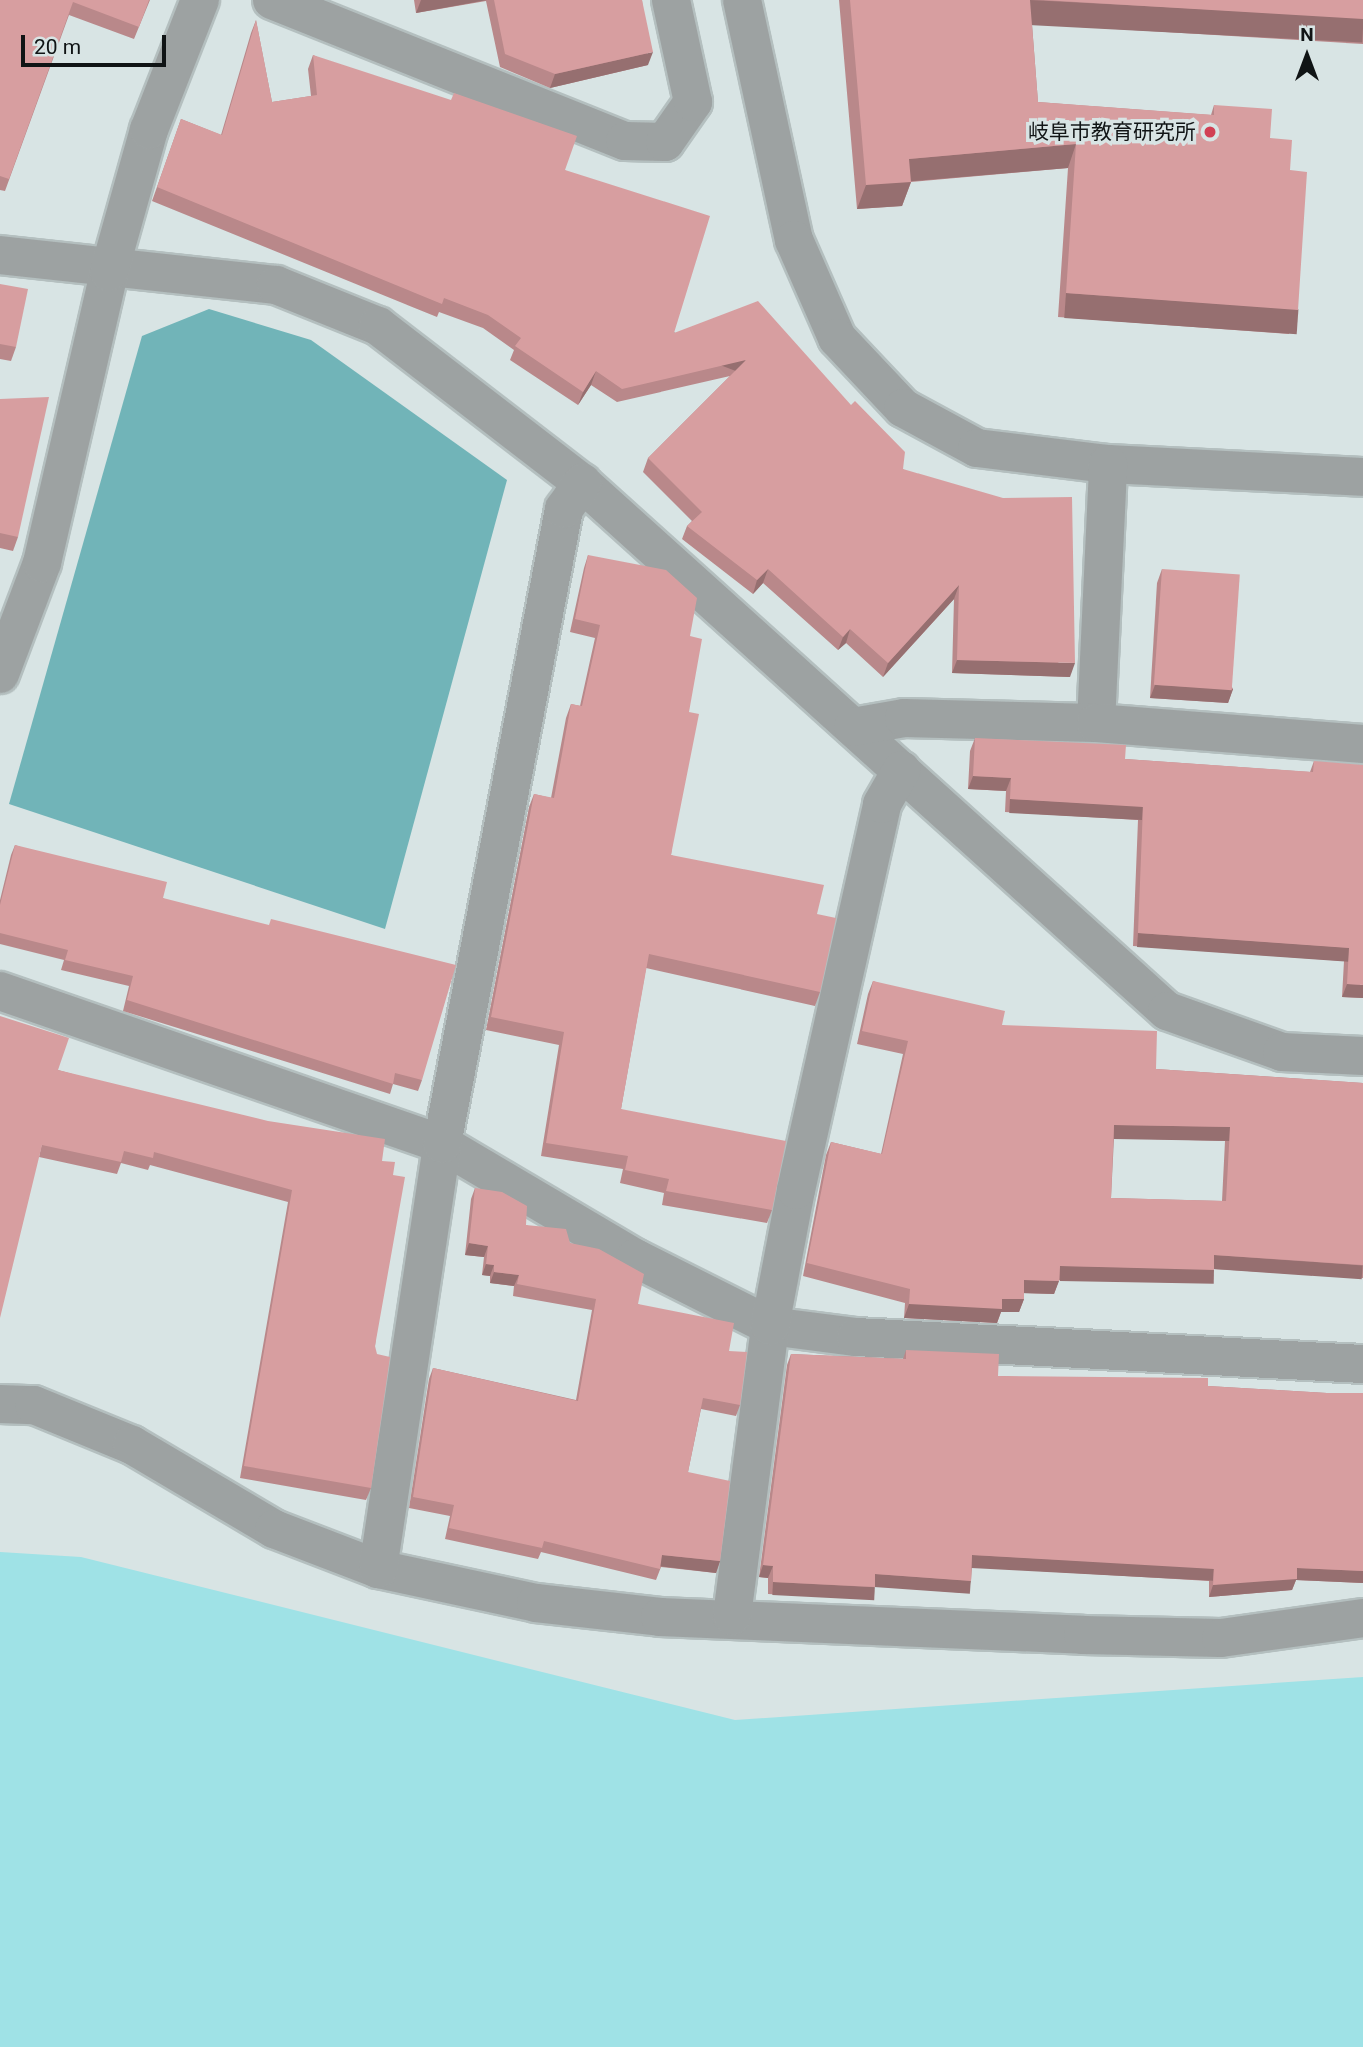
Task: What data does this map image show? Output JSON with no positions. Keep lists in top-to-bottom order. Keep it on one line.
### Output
{"places":["岐阜市教育研究所"],"scale_bar":"20 m","north":"top"}
